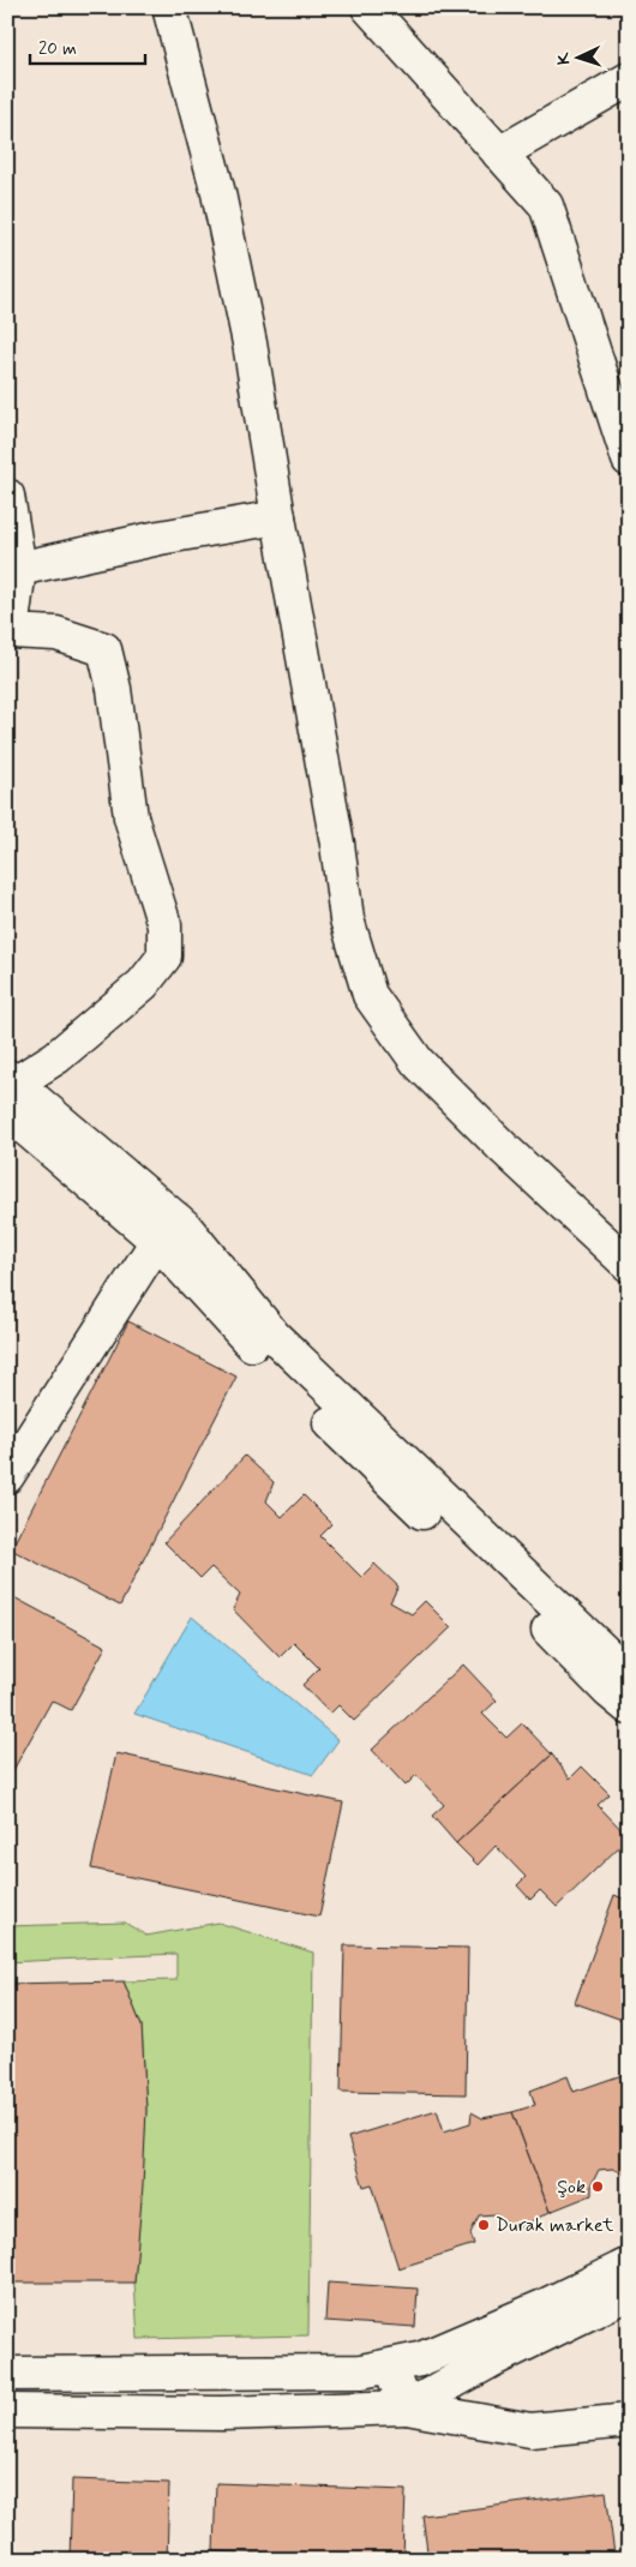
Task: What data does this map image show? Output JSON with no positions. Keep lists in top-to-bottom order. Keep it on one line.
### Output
{"places":["Şok","Durak market"],"scale_bar":"20 m","north":"left"}
